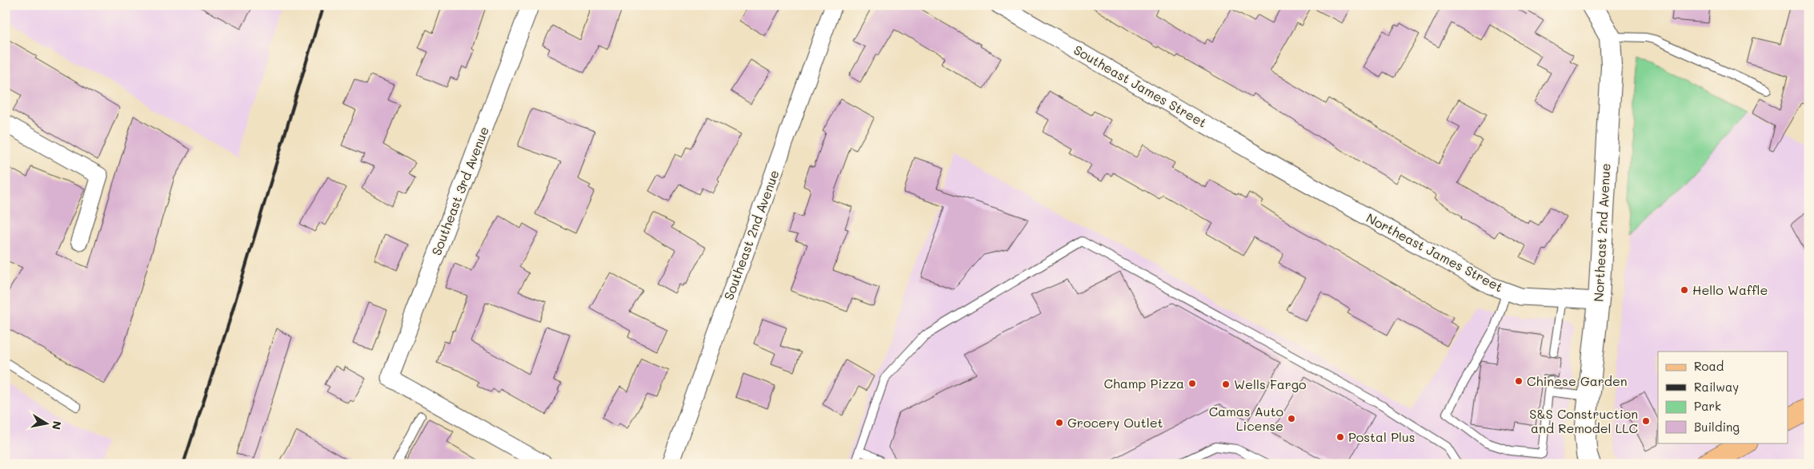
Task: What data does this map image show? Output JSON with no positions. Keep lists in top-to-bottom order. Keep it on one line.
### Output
{"streets":{"street":["Southeast James Street","Southeast 3rd Avenue","Northeast 2nd Avenue","Southeast 2nd Avenue","Northeast James Street"]},"crossings":[["Southeast James Street","Northeast James Street"],["Northeast 2nd Avenue","Northeast James Street"]],"places":["Hello Waffle","Chinese Garden","Champ Pizza","Wells Fargo","Camas Auto License","S&S Construction and Remodel LLC","Grocery Outlet","Postal Plus"],"legend":["Road","Railway","Park","Building"],"north":"right"}
